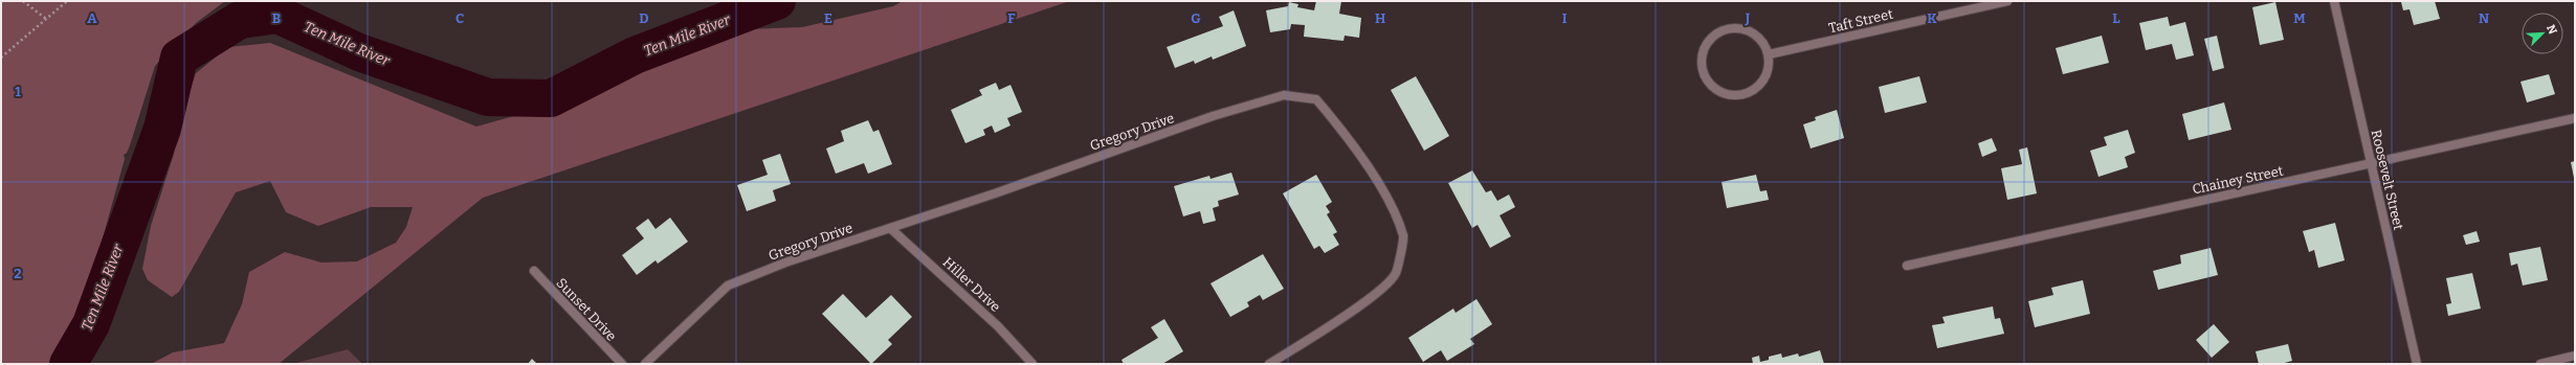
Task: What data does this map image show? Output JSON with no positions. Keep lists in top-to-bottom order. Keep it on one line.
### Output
{"streets":{"street":["Taft Street","Gregory Drive","Chainey Street","Roosevelt Street","Hiller Drive","Sunset Drive"]},"crossings":[["Gregory Drive","Hiller Drive"],["Chainey Street","Roosevelt Street"]],"water":["Ten Mile River"],"north":"top right","grid":{"columns":["A","B","C","D","E","F","G","H","I","J","K","L","M","N"],"rows":["1","2"]}}
